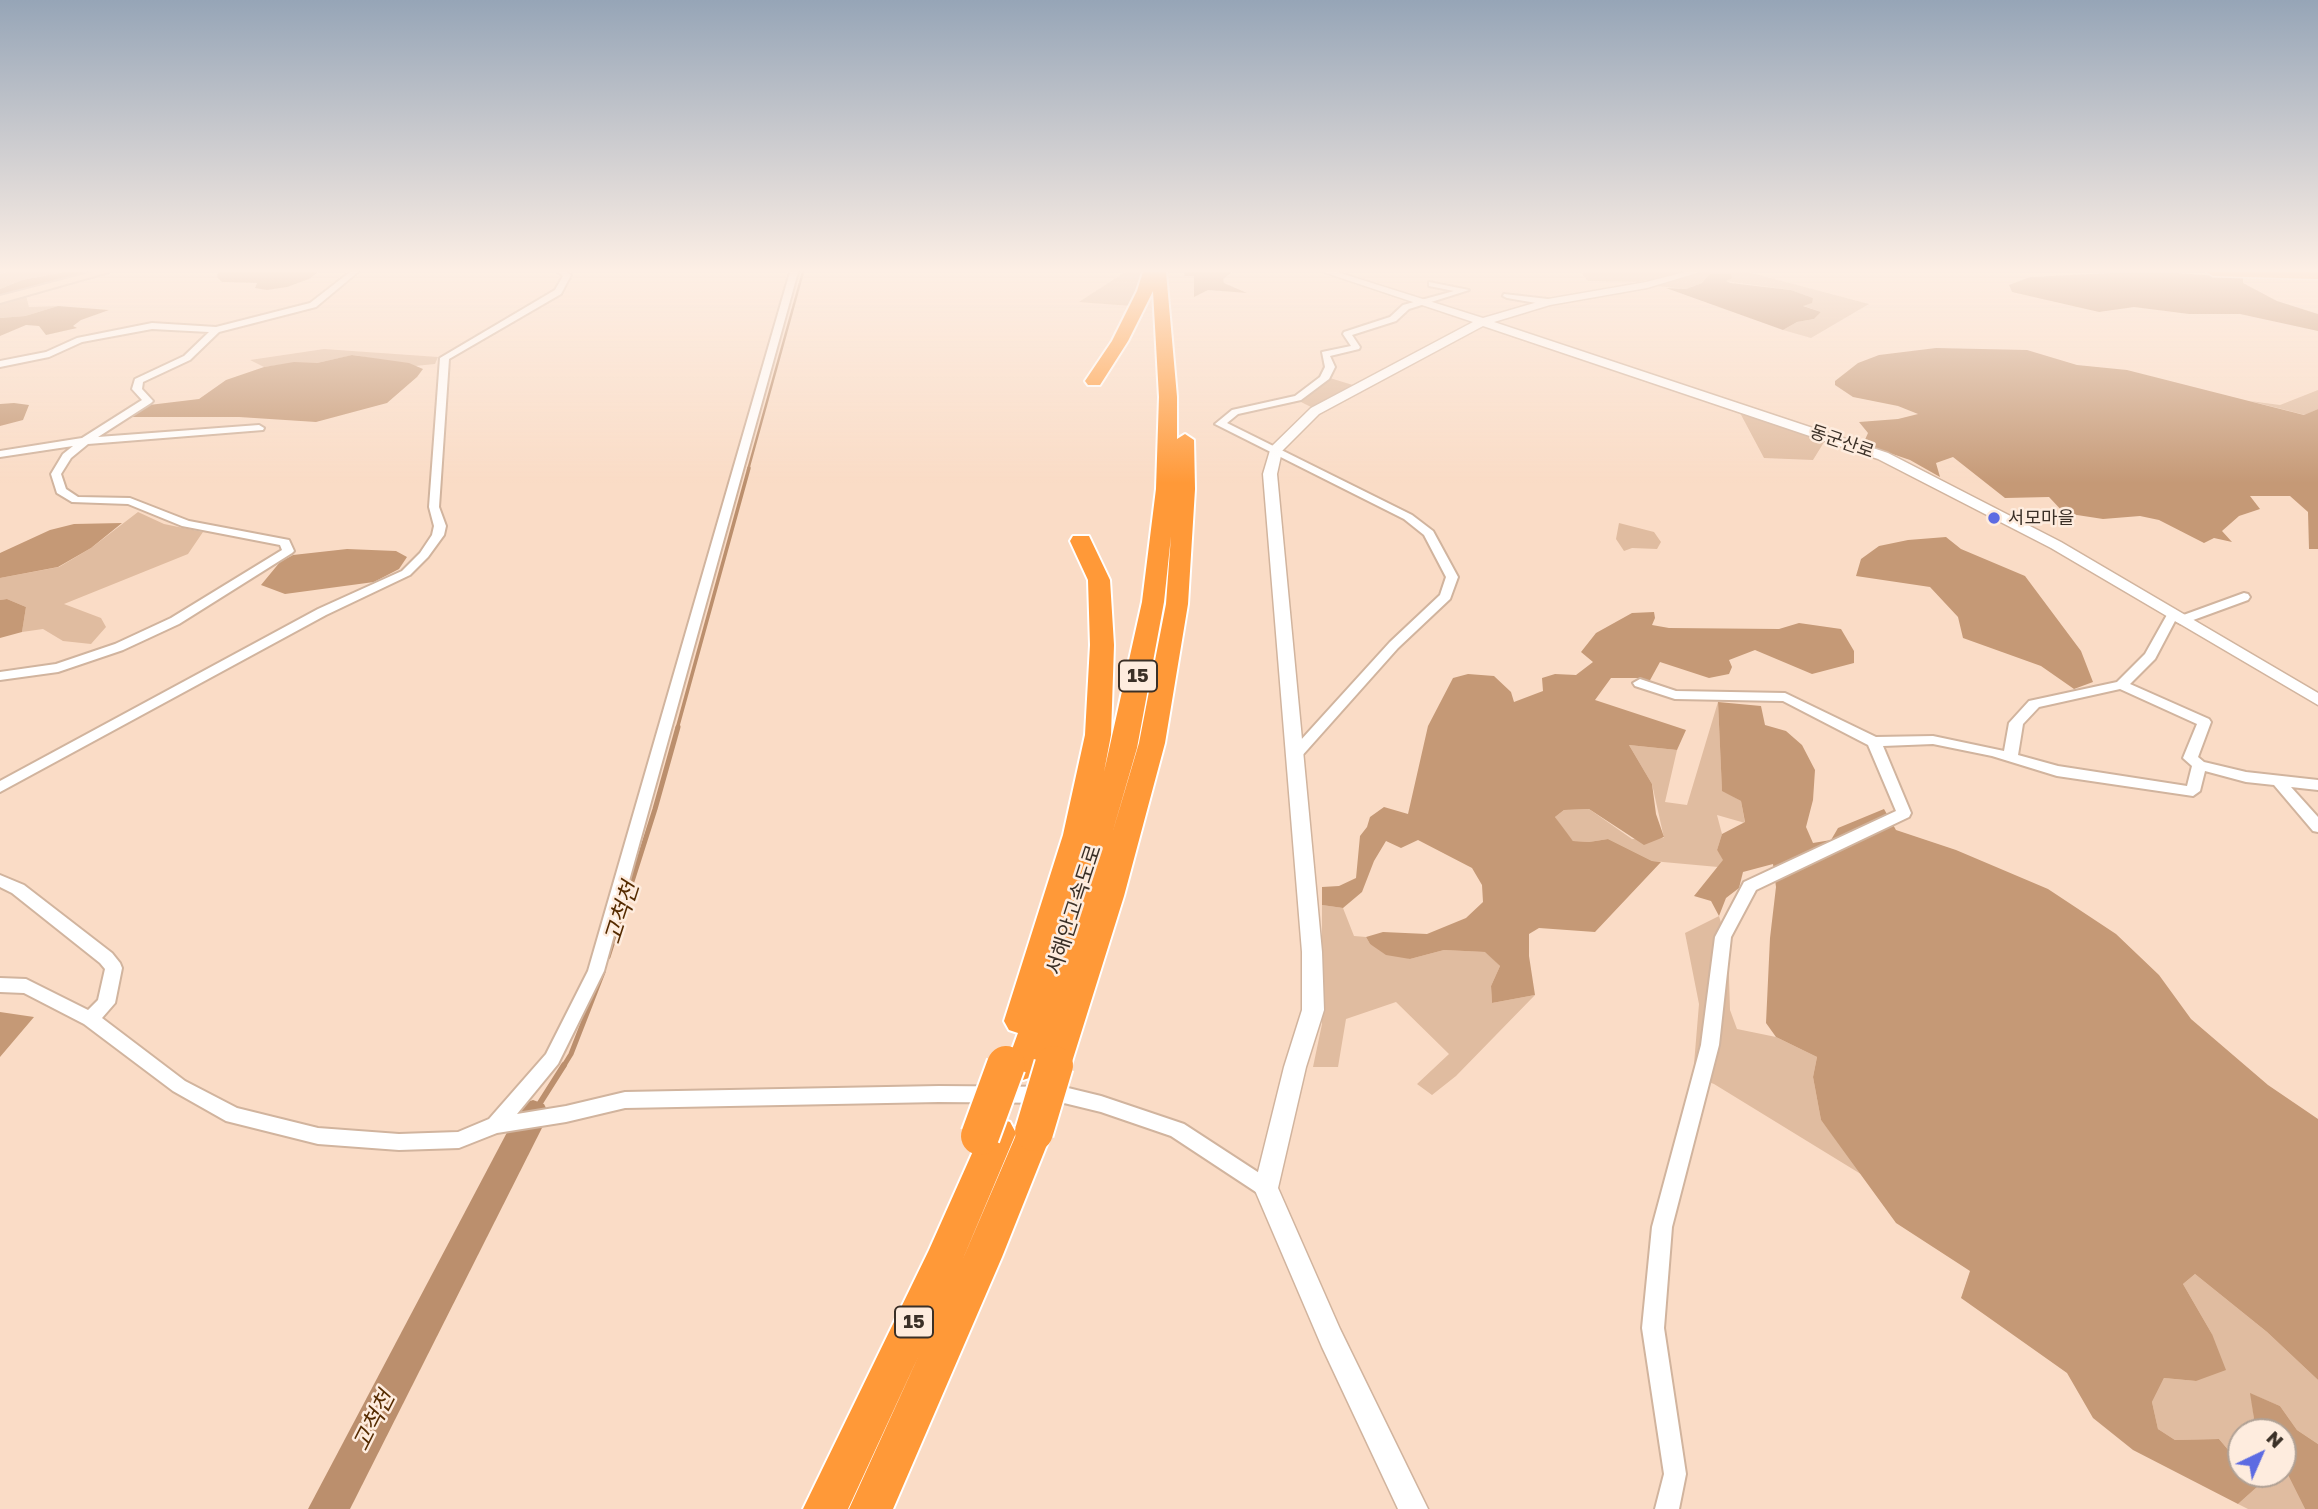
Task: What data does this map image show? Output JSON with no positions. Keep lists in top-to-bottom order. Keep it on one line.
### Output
{"streets":{"highway":["15","서해안고속도로"],"street":["동군산로"]},"water":["고척천"],"places":["서모마을"],"north":"top right"}
